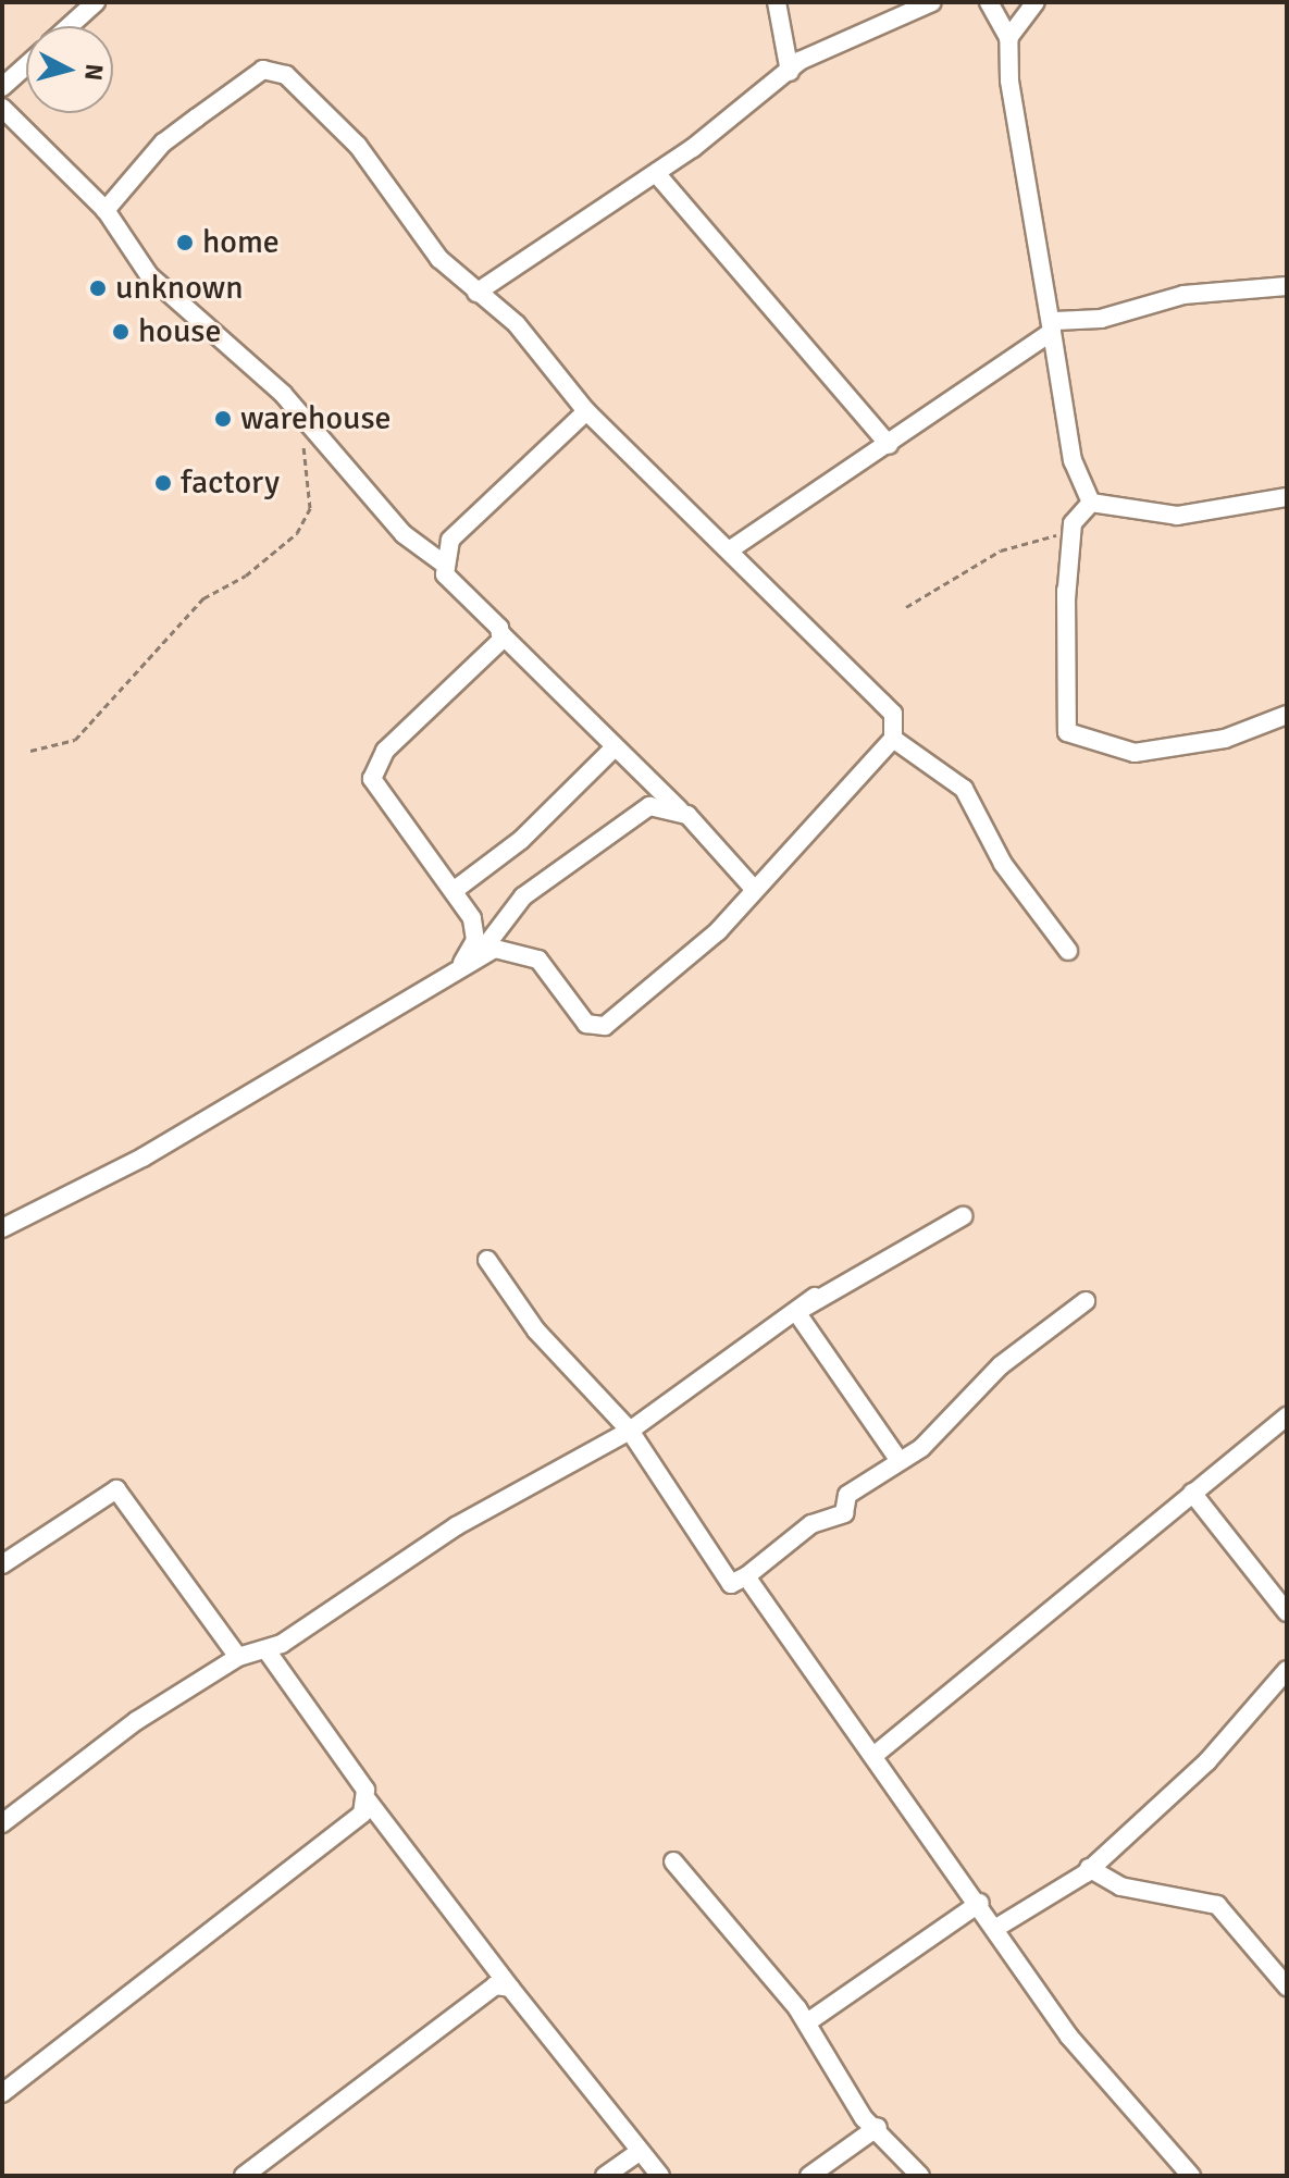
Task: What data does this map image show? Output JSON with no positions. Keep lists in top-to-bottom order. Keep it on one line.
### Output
{"places":["home","unknown","house","warehouse","factory"],"north":"right"}
